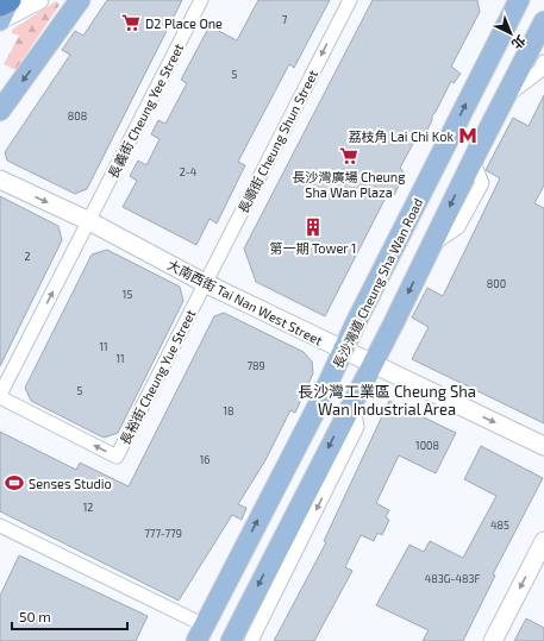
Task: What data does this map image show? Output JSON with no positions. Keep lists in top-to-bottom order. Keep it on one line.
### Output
{"streets":{"main road":["長沙灣道 Cheung Sha Wan Road"],"street":["長義街 Cheung Yee Street","長順街 Cheung Shun Street","大南西街 Tai Nan West Street","長裕街 Cheung Yue Street"]},"crossings":[["長義街 Cheung Yee Street","大南西街 Tai Nan West Street"],["長義街 Cheung Yee Street","長裕街 Cheung Yue Street"],["長順街 Cheung Shun Street","大南西街 Tai Nan West Street"],["長順街 Cheung Shun Street","長裕街 Cheung Yue Street"],["長沙灣道 Cheung Sha Wan Road","大南西街 Tai Nan West Street"],["大南西街 Tai Nan West Street","長裕街 Cheung Yue Street"]],"one_way":["長順街 Cheung Shun Street","大南西街 Tai Nan West Street"],"districts":["長沙灣工業區 Cheung Sha Wan Industrial Area"],"places":{"supermarket":["D2 Place One","長沙灣廣場 Cheung Sha Wan Plaza"],"metro station":["荔枝角 Lai Chi Kok"],"building":["第一期 Tower 1"],"sports":["Senses Studio"]},"house_numbers":["7","5","808","2-4","2","800","15","11","11","789","5","18","1008","16","12","485","777-779","483G-483F"],"scale_bar":"50 m","north":"bottom right"}
